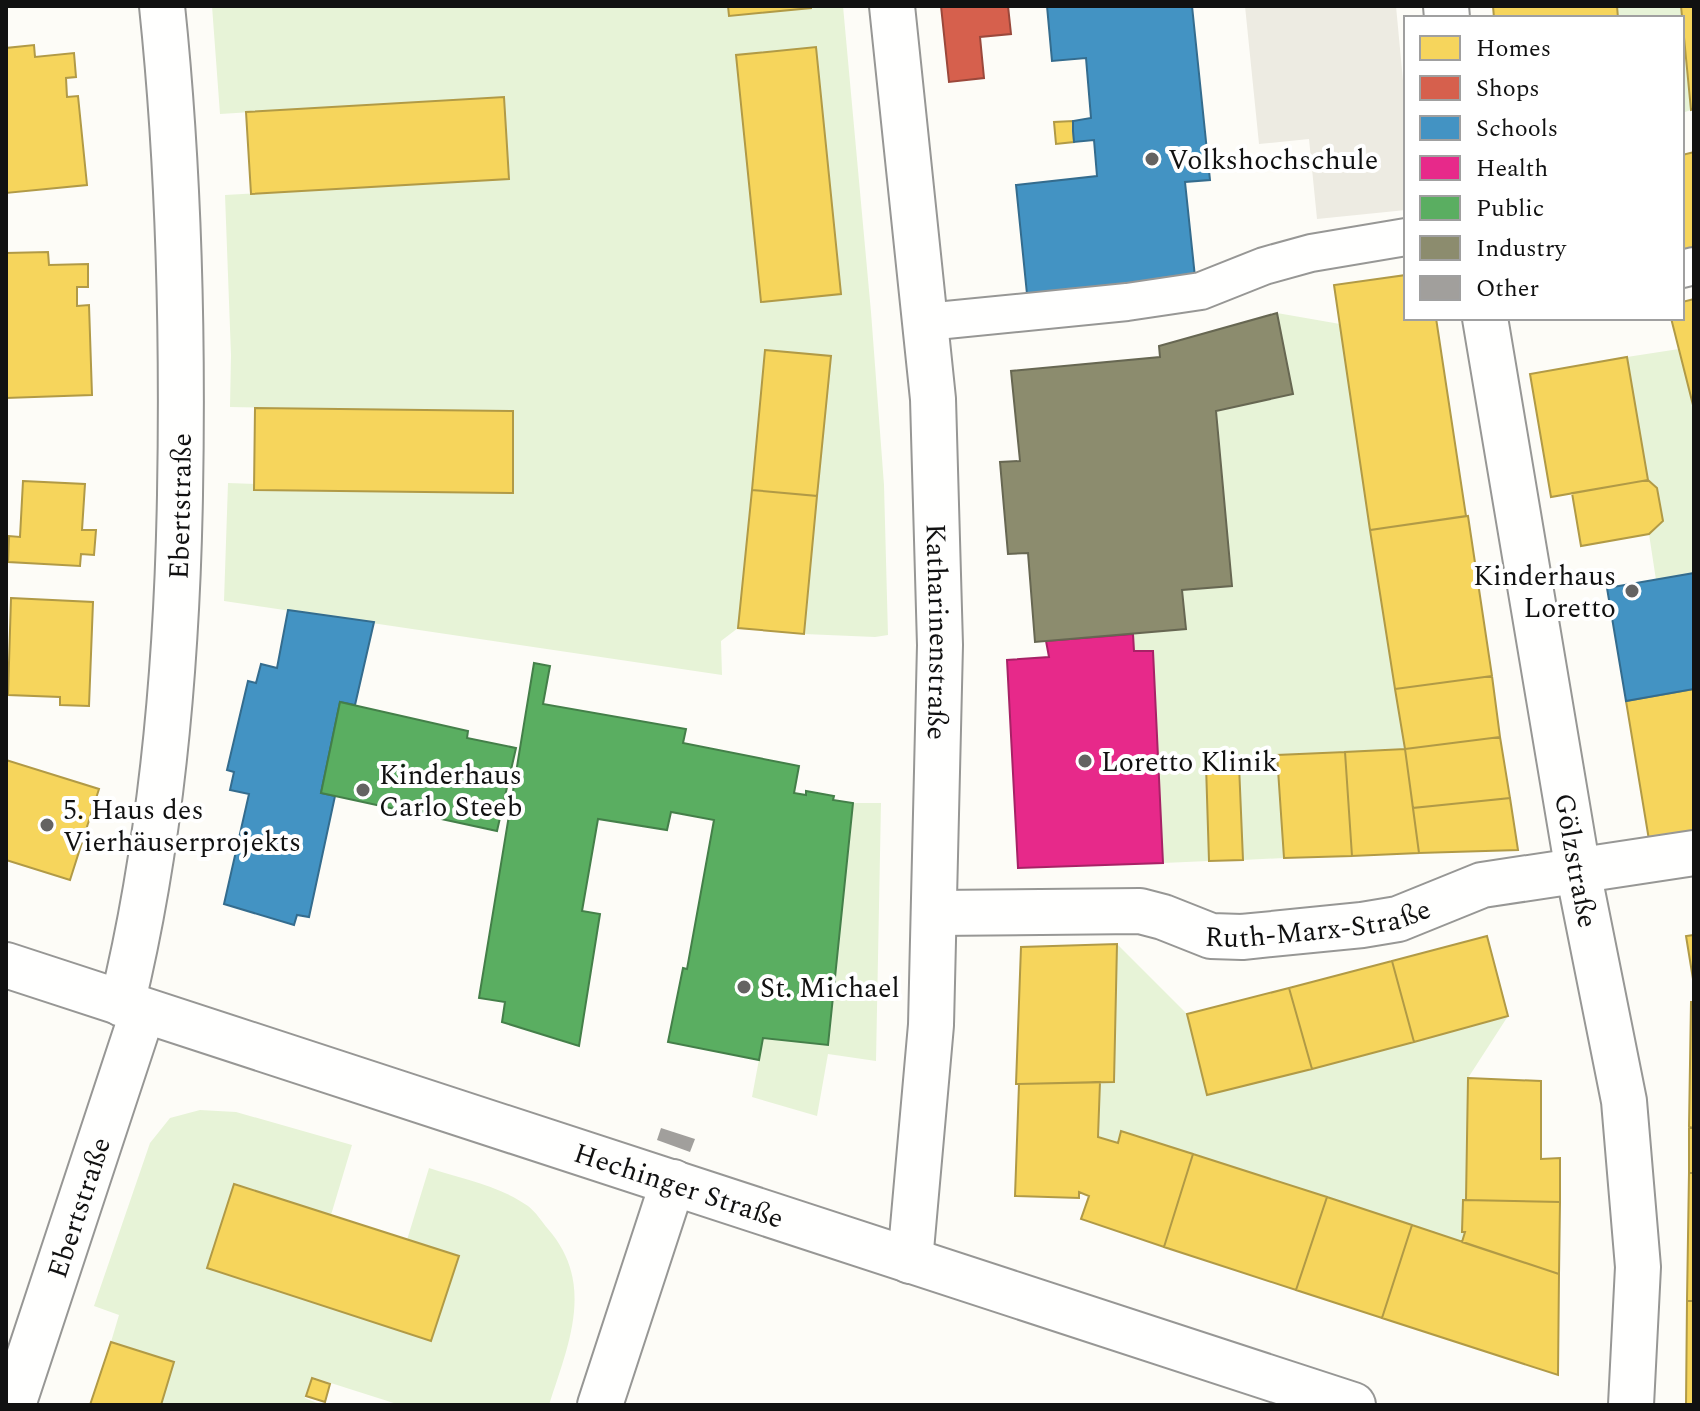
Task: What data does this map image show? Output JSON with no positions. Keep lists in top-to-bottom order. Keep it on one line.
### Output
{"streets":{"street":["Ebertstraße","Katharinenstraße","Gölzstraße","Ruth-Marx-Straße","Hechinger Straße"]},"crossings":[["Ebertstraße","Hechinger Straße"],["Katharinenstraße","Ruth-Marx-Straße"],["Katharinenstraße","Hechinger Straße"],["Gölzstraße","Ruth-Marx-Straße"]],"places":["Volkshochschule","Kinderhaus Loretto","Loretto Klinik","Kinderhaus Carlo Steeb","5. Haus des Vierhäuserprojekts","St. Michael"],"legend":["Homes","Shops","Schools","Health","Public","Industry","Other"]}
